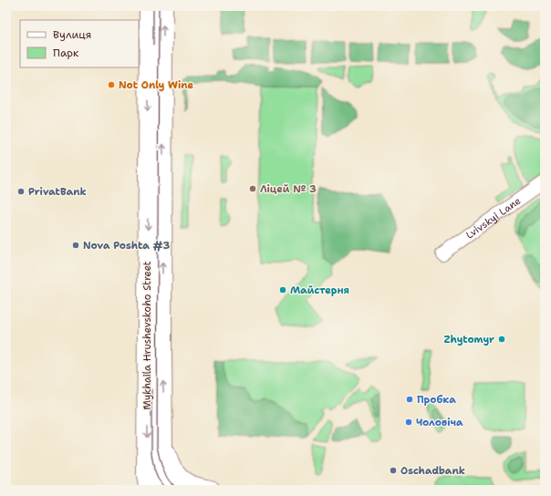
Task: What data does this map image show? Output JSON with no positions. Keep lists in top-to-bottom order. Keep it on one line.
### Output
{"streets":{"main road":["Mykhaila Hrushevskoho Street"],"street":["Lvivskyi Lane"]},"places":["Not Only Wine","Ліцей № 3","PrivatBank","Nova Poshta #3","Майстерня","Zhytomyr","Пробка","Чоловіча","Oschadbank"],"legend":["Вулиця","Парк"]}
